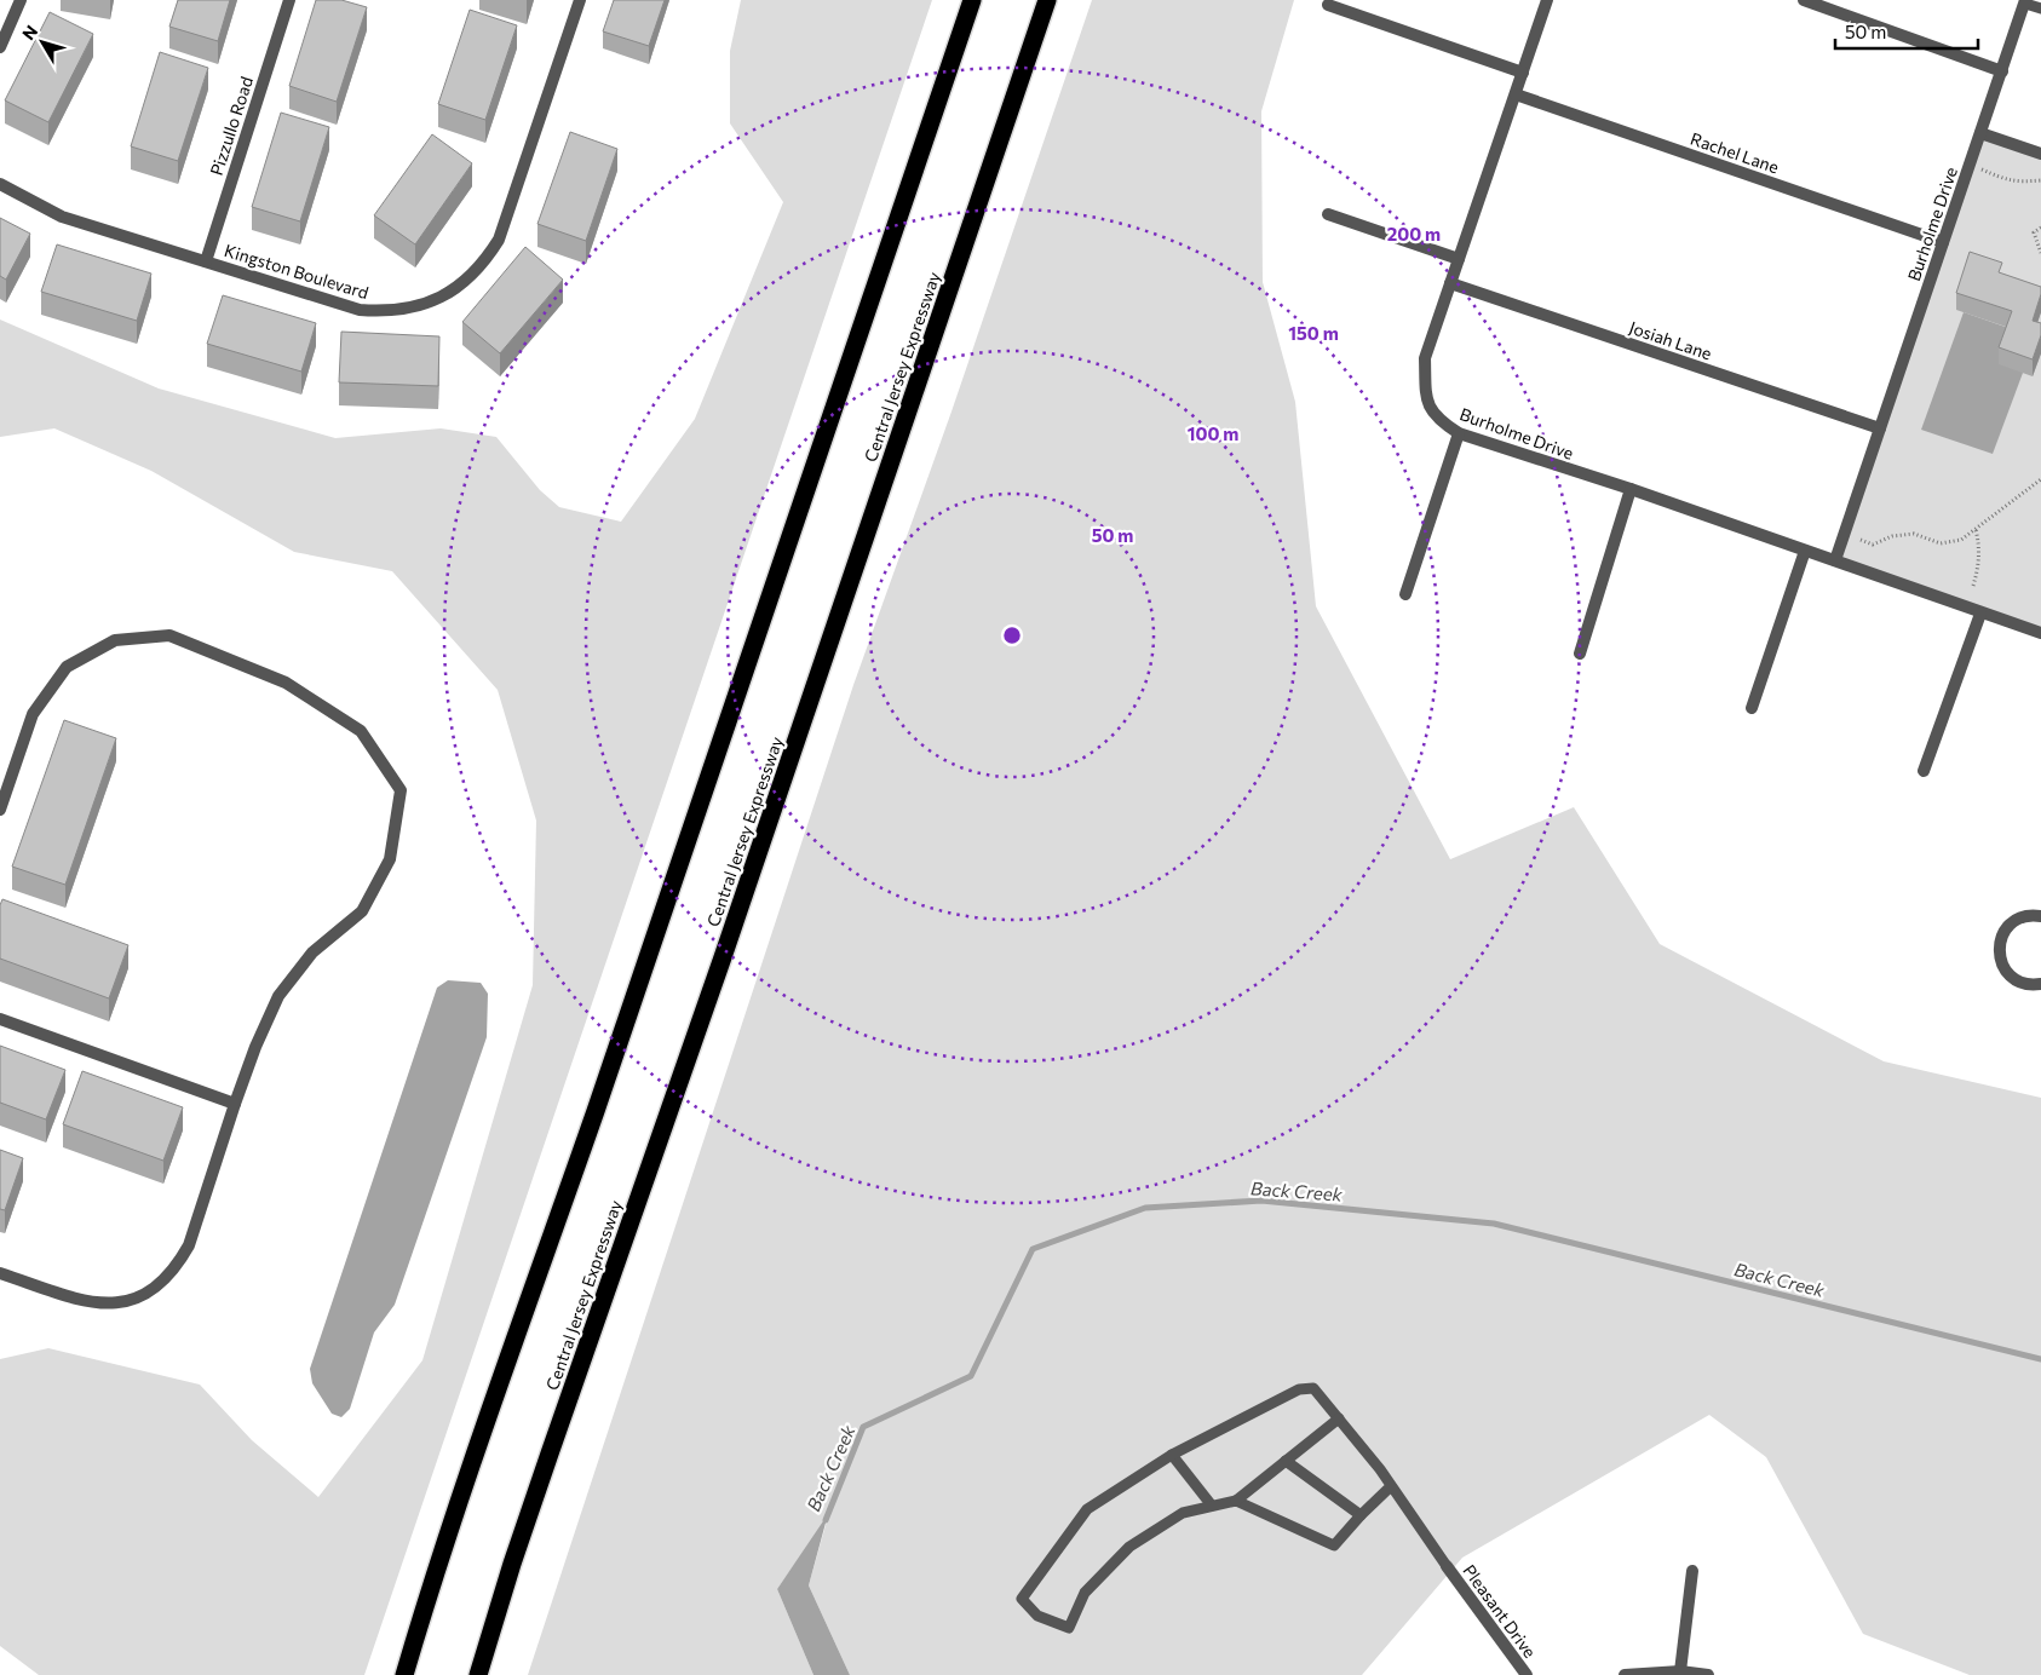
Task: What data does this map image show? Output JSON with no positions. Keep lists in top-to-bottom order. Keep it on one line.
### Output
{"streets":{"highway":["Central Jersey Expressway"],"street":["Pizzullo Road","Rachel Lane","Burholme Drive","Kingston Boulevard","Josiah Lane","Pleasant Drive"]},"crossings":[["Pizzullo Road","Kingston Boulevard"],["Rachel Lane","Burholme Drive"],["Burholme Drive","Josiah Lane"]],"water":["Back Creek"],"scale_bar":"50 m","north":"top left","rings":["200 m","150 m","100 m","50 m"]}
